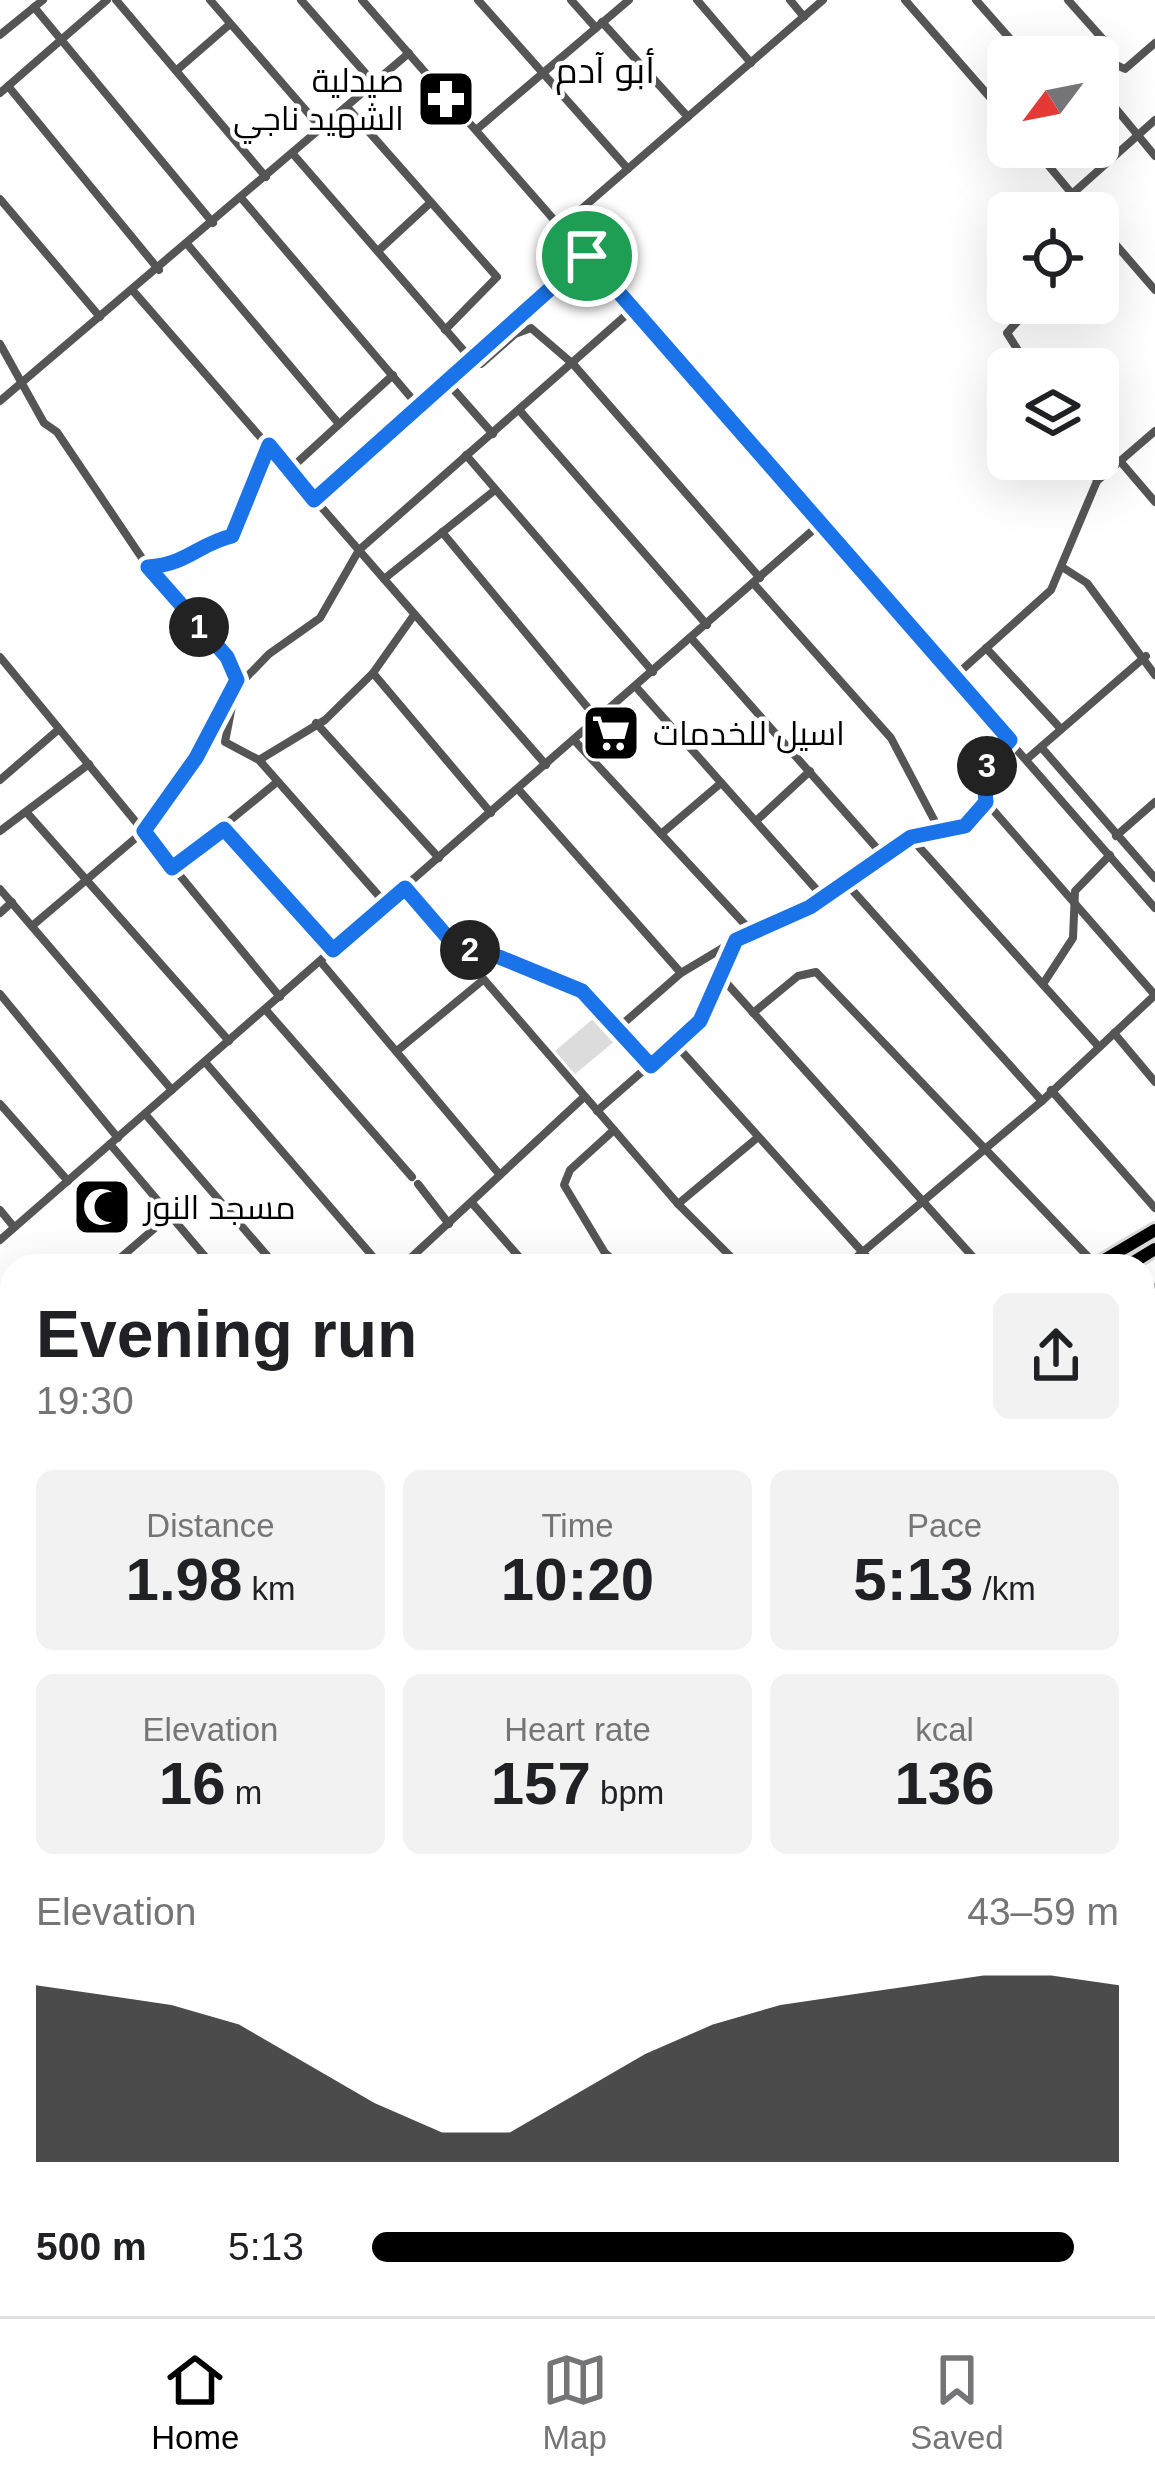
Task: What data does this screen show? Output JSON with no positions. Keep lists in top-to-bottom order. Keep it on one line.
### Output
{"districts":["أبو آدم"],"places":{"pharmacy":["صيدلية الشهيد ناجي"],"supermarket":["اسيل للخدمات"],"mosque":["مسجد النور"]},"north":"bottom left","page":{"pins":["1","3","2"],"heading":["Evening run","19:30"],"stats":[["Distance","1.98 km"],["Time","10:20"],["Pace","5:13 /km"],["Elevation","16 m"],["Heart rate","157 bpm"],["kcal","136"]],"chart":["Elevation","43–59 m"],"list":[{"name":"500 m","note":"5:13"}],"tabs":["Home","Map","Saved"]}}
